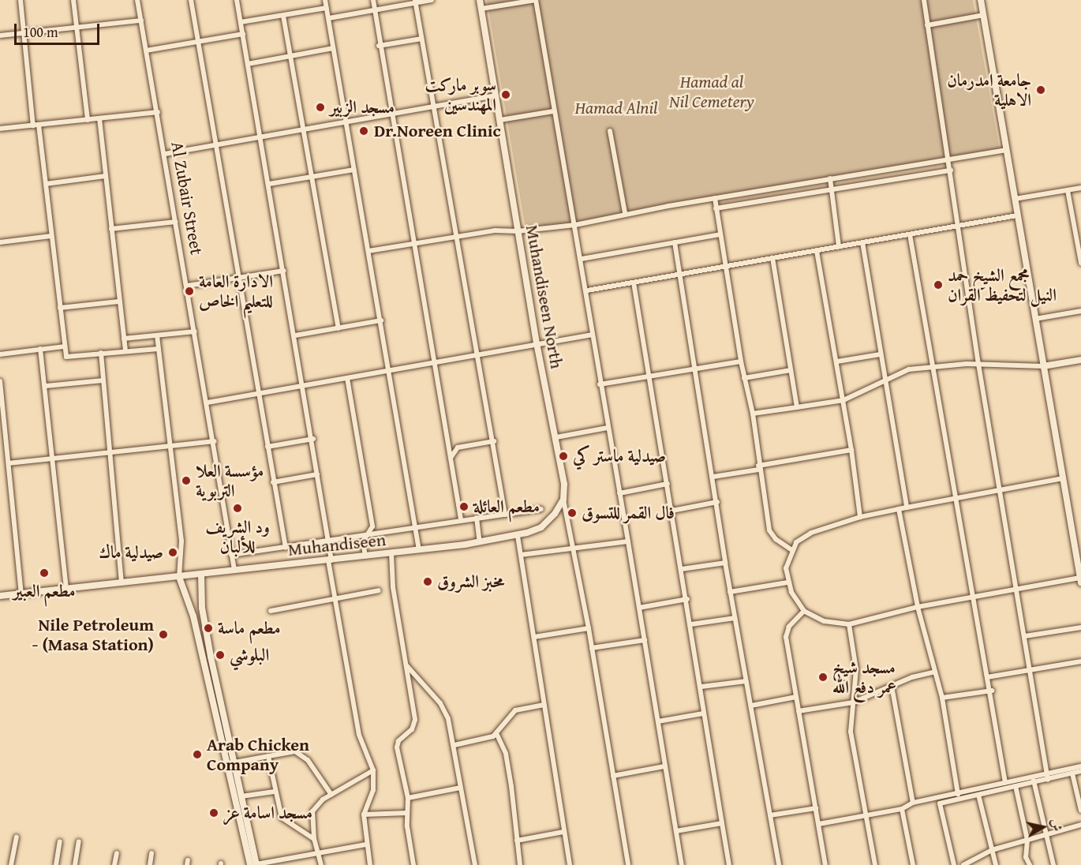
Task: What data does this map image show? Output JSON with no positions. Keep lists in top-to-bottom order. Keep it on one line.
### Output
{"streets":{"main road":["Muhandiseen North","Muhandiseen"],"street":["Al Zubair Street"]},"crossings":[["Al Zubair Street","Muhandiseen"]],"parks":["Hamad al Nil Cemetery","Hamad Alnil"],"places":["جامعة امدرمان الاهلية","سوبر ماركت المهندسين","مسجد الزبير","Dr.Noreen Clinic","مجمع الشيخ حمد النيل لتحفيظ القران","الادارة العامة للتعليم الخاص","صيدلية ماستر كي","مؤسسة العلا التربوية","مطعم العائلة","ود الشريف للألبان","فال القمر للتسوق","صيدلية ماك","مطعم العبير","مخبز الشروق","مطعم ماسة","Nile Petroleum - (Masa Station)","البلوشي","مسجد شيخ عمر دفع الله","Arab Chicken Company","مسجد اسامة عز"],"scale_bar":"100 m","north":"right"}
